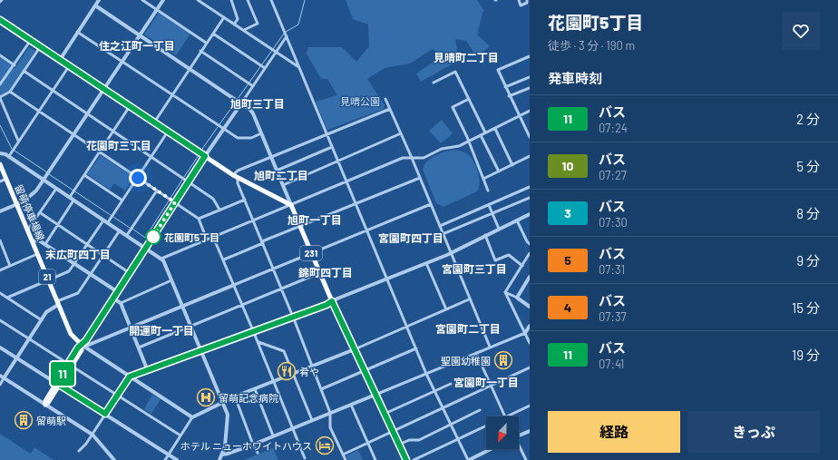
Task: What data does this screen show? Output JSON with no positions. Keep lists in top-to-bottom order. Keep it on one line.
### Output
{"streets":{"highway":["231"],"main road":["留萌停車場線","21"]},"districts":["住之江町一丁目","見晴町二丁目","旭町三丁目","花園町三丁目","旭町二丁目","旭町一丁目","宮園町四丁目","末広町四丁目","宮園町三丁目","錦町四丁目","宮園町二丁目","開運町一丁目","宮園町一丁目"],"parks":["見晴公園"],"places":{"other":["花園町5丁目"],"building":["聖園幼稚園","留萌駅"],"restaurant":["肴や"],"hospital":["留萌記念病院"],"hotel":["ホテル ニューホワイトハウス"]},"lines":["bus line 11"],"north":"bottom left","page":{"on_map":"11","heading":[["花園町5丁目","徒歩 · 3 分 · 190 m"],"発車時刻"],"list":[{"mark":"11","name":"バス","note":"07:24","value":"2 分"},{"mark":"10","name":"バス","note":"07:27","value":"5 分"},{"mark":"3","name":"バス","note":"07:30","value":"8 分"},{"mark":"5","name":"バス","note":"07:31","value":"9 分"},{"mark":"4","name":"バス","note":"07:37","value":"15 分"},{"mark":"11","name":"バス","note":"07:41","value":"19 分"}],"buttons":["経路","きっぷ"]}}
